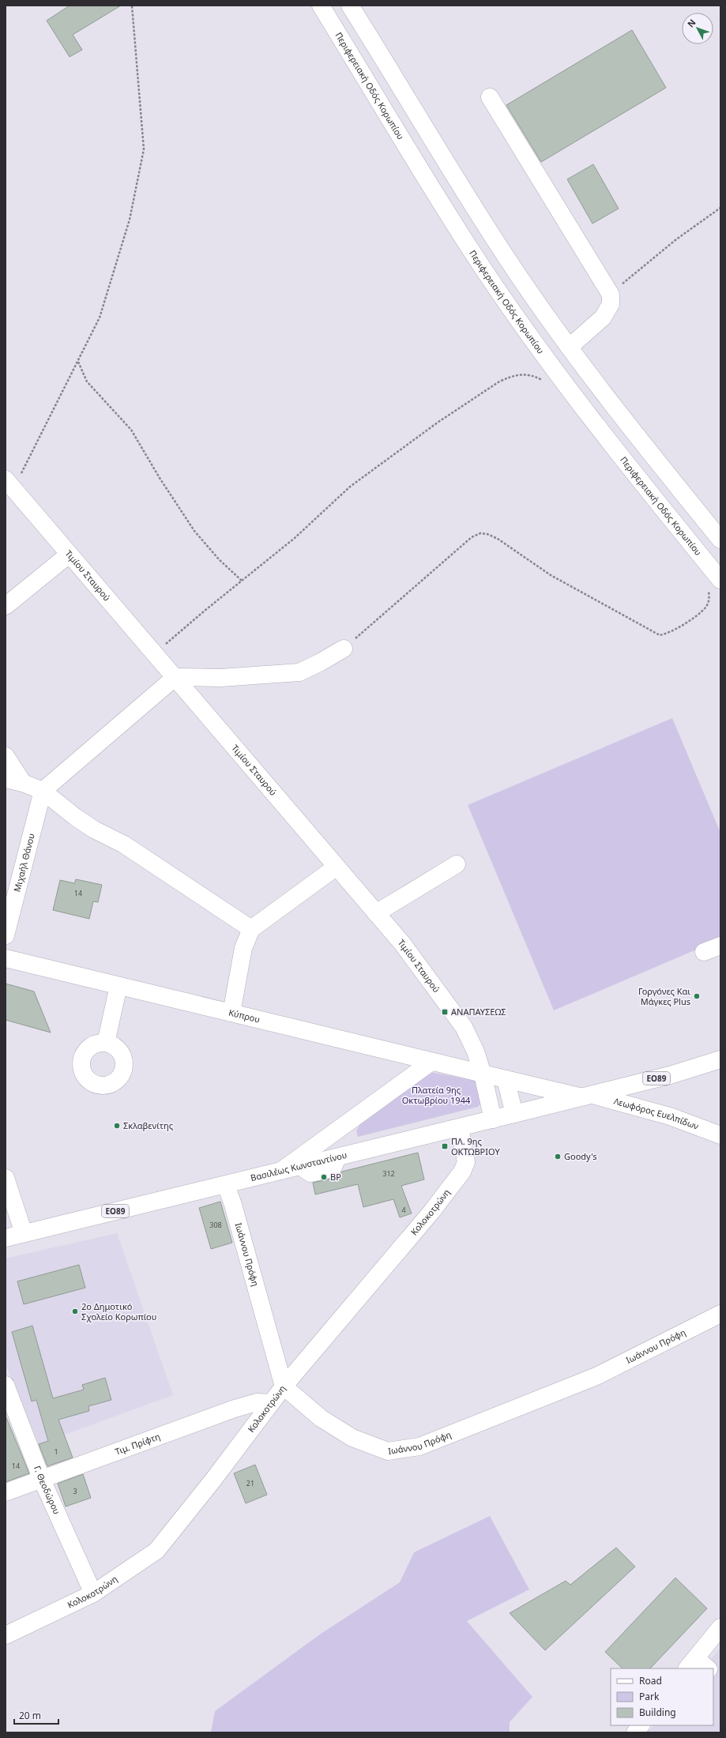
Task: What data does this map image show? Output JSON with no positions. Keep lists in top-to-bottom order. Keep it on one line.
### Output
{"streets":{"street":["Περιφερειακή Οδός Κορωπίου","Τιμίου Σταυρού","Μιχαήλ Θάνου","Κύπρου","ΕΟ89","Λεωφόρος Ευελπίδων","Βασιλέως Κωνσταντίνου","Κολοκοτρώνη","Ιωάννου Πρόφη","Τιμ. Πρίφτη","Γ. Θεοδώρου"]},"crossings":[["Τιμίου Σταυρού","Κύπρου"],["Τιμίου Σταυρού","Βασιλέως Κωνσταντίνου"],["Κύπρου","Λεωφόρος Ευελπίδων"],["ΕΟ89","Λεωφόρος Ευελπίδων"],["ΕΟ89","Βασιλέως Κωνσταντίνου"],["Λεωφόρος Ευελπίδων","Βασιλέως Κωνσταντίνου"],["Βασιλέως Κωνσταντίνου","Κολοκοτρώνη"],["Βασιλέως Κωνσταντίνου","Ιωάννου Πρόφη"],["Κολοκοτρώνη","Ιωάννου Πρόφη"],["Κολοκοτρώνη","Τιμ. Πρίφτη"],["Κολοκοτρώνη","Γ. Θεοδώρου"],["Τιμ. Πρίφτη","Γ. Θεοδώρου"]],"parks":["Πλατεία 9ης Οκτωβρίου 1944"],"places":{"other":["Γοργόνες Και Μάγκες Plus","Σκλαβενίτης","Goody's","BP","2ο Δημοτικό Σχολείο Κορωπίου"],"transit":["ΑΝΑΠΑΥΣΕΩΣ","ΠΛ. 9ης ΟΚΤΩΒΡΙΟΥ"]},"house_numbers":["14","312","4","308","1","14","21","3"],"legend":["Road","Park","Building"],"scale_bar":"20 m","north":"top left"}
